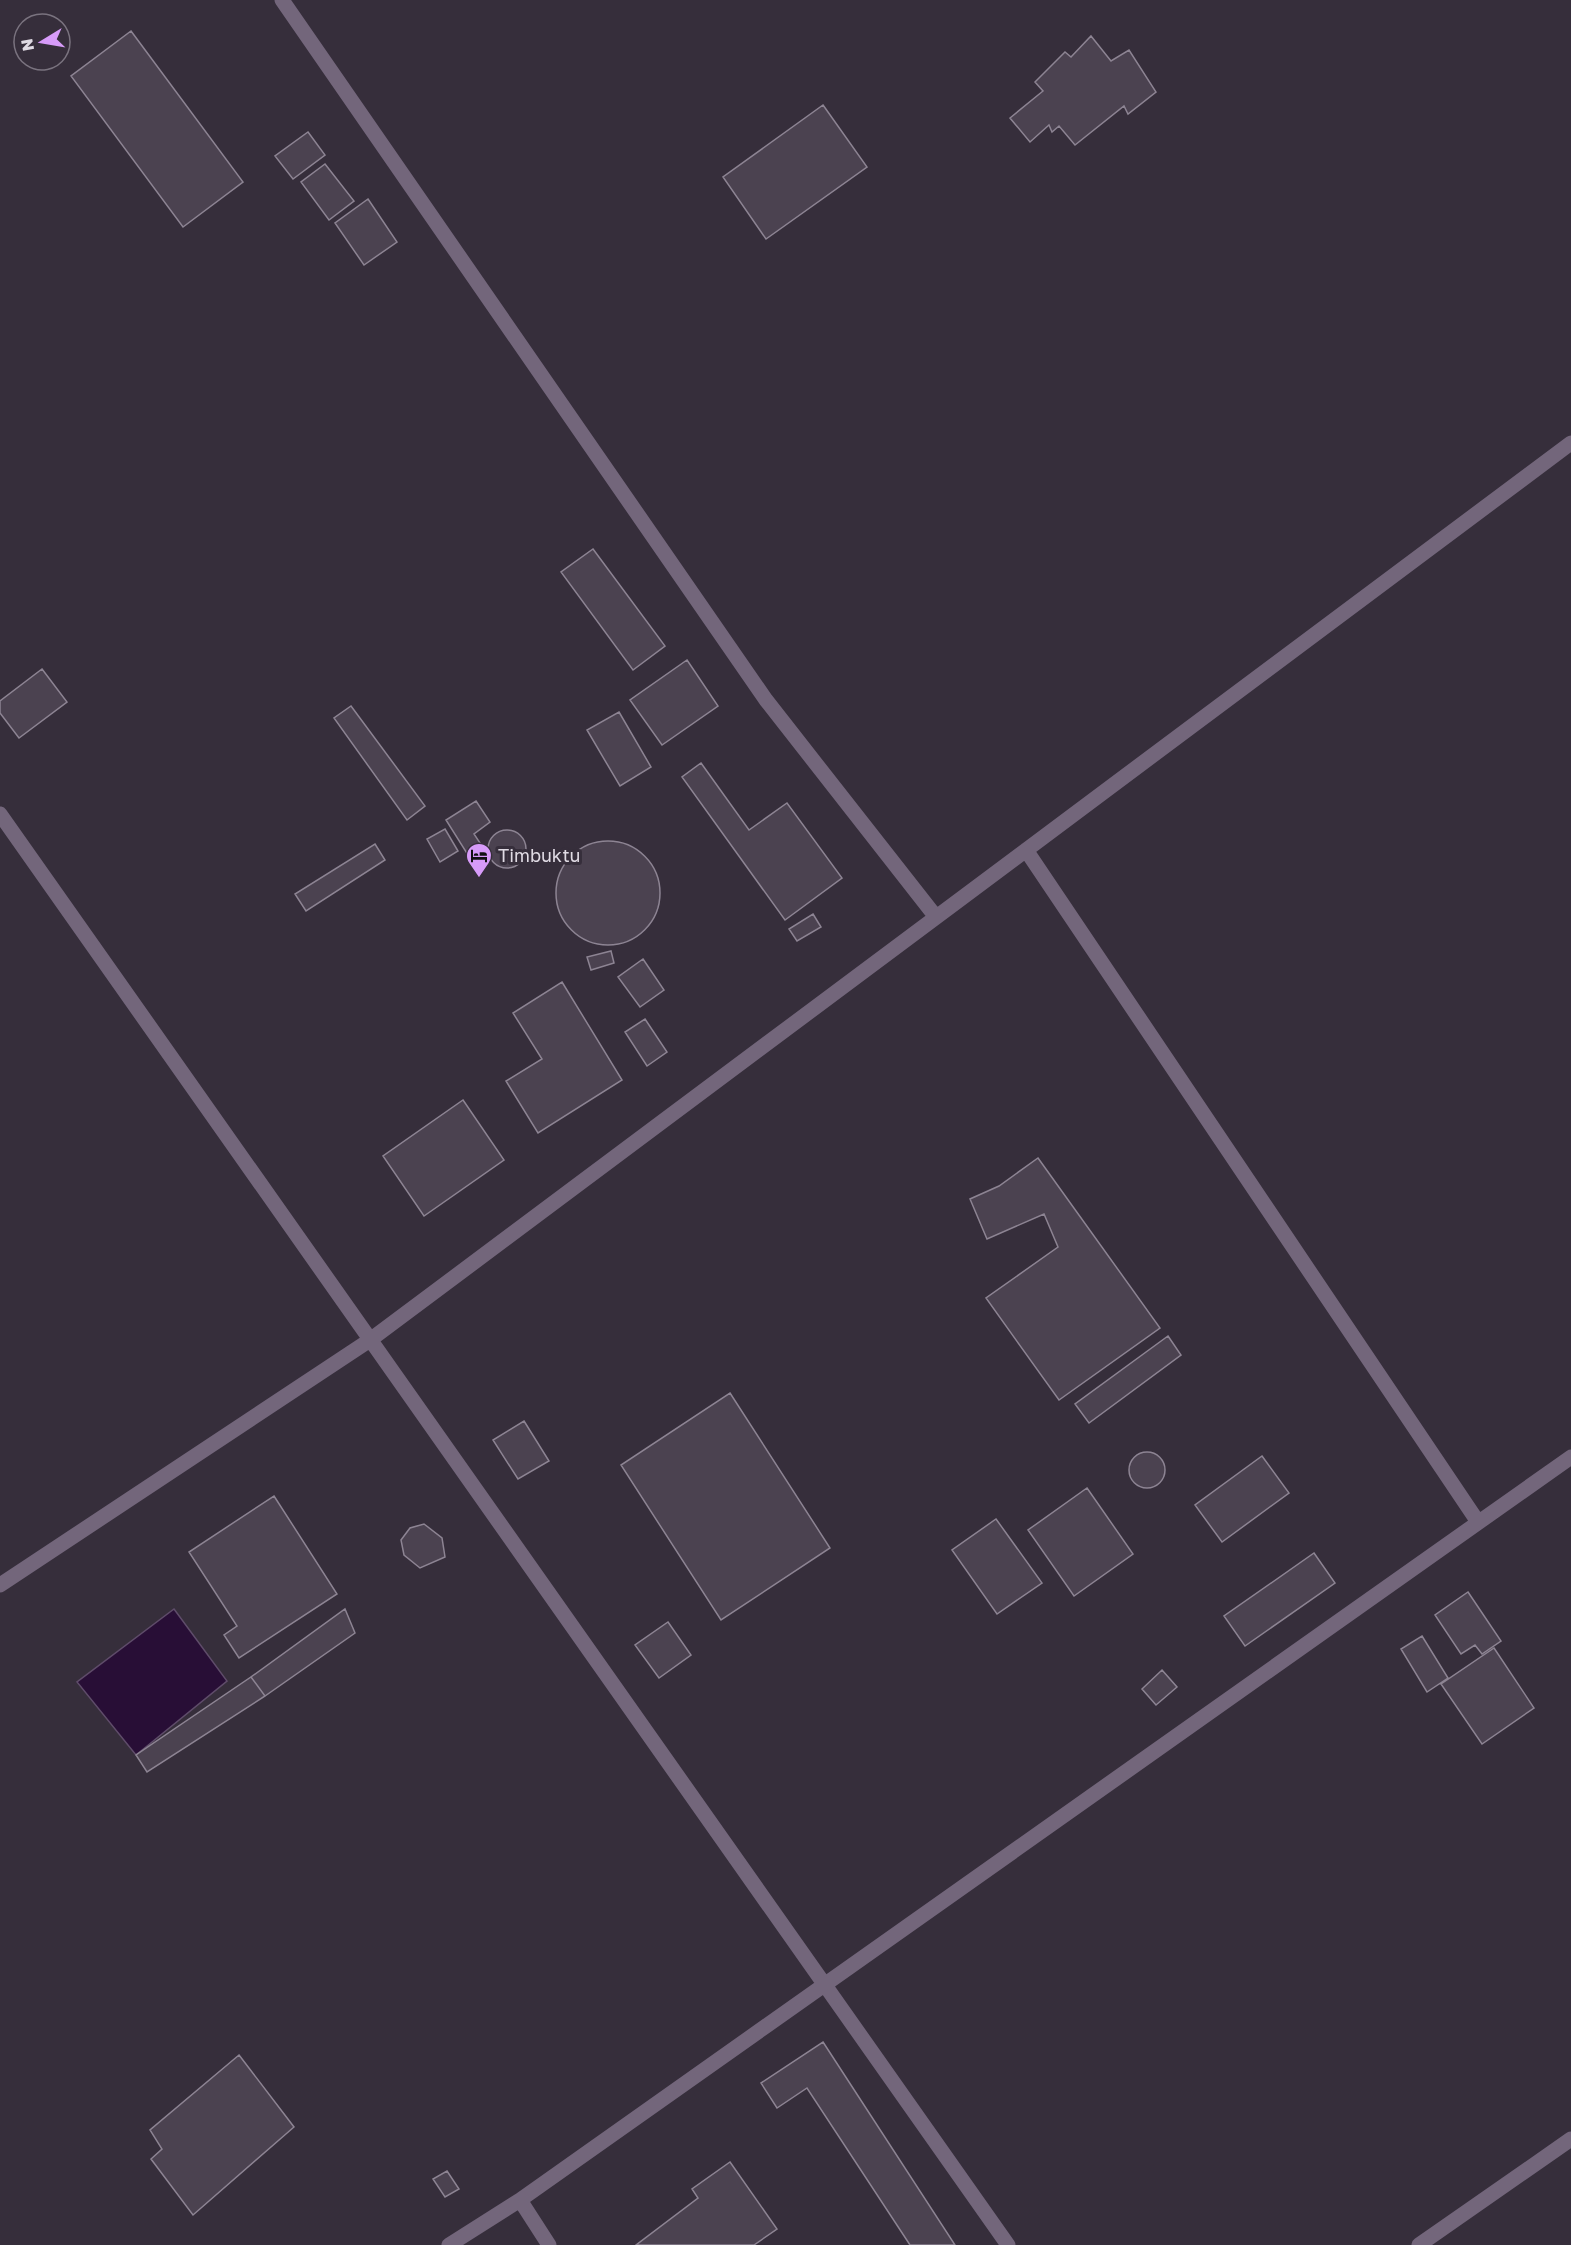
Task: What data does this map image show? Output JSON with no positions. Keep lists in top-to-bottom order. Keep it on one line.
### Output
{"places":{"hotel":["Timbuktu"]},"north":"left"}
